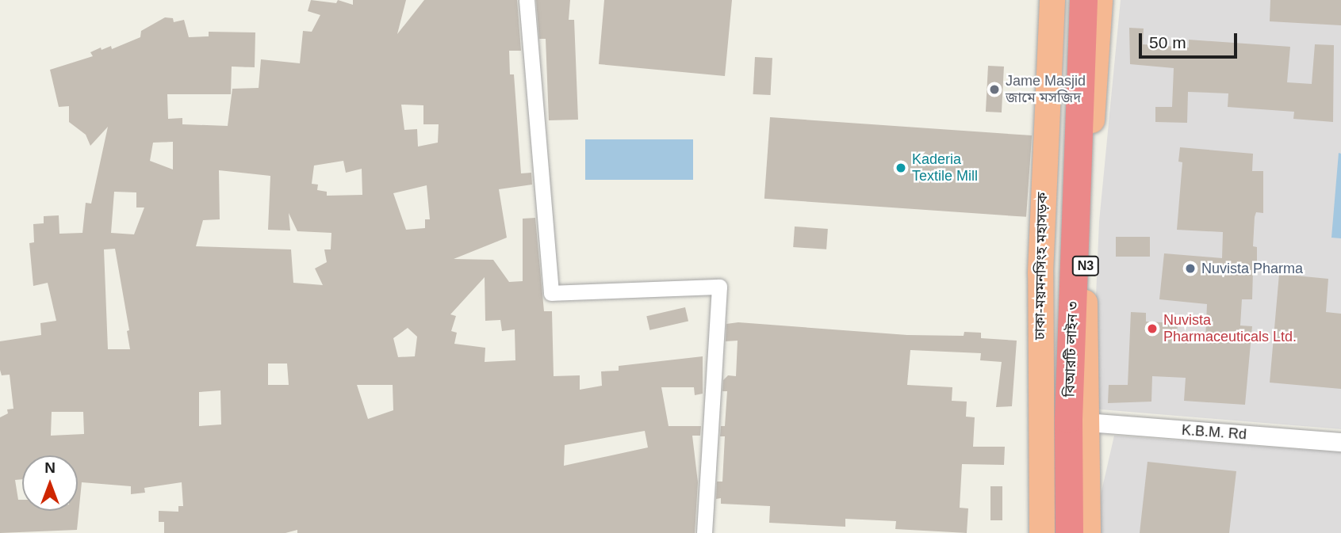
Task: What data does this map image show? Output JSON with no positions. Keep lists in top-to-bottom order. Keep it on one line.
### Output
{"streets":{"highway":["ঢাকা-ময়মনসিংহ মহাসড়ক","N3","বিআরটি লাইন ৩"],"street":["K.B.M. Rd"]},"crossings":[["N3","K.B.M. Rd"]],"places":["Jame Masjid জামে মসজিদ","Kaderia Textile Mill","Nuvista Pharma","Nuvista Pharmaceuticals Ltd."],"scale_bar":"50 m","north":"top"}
